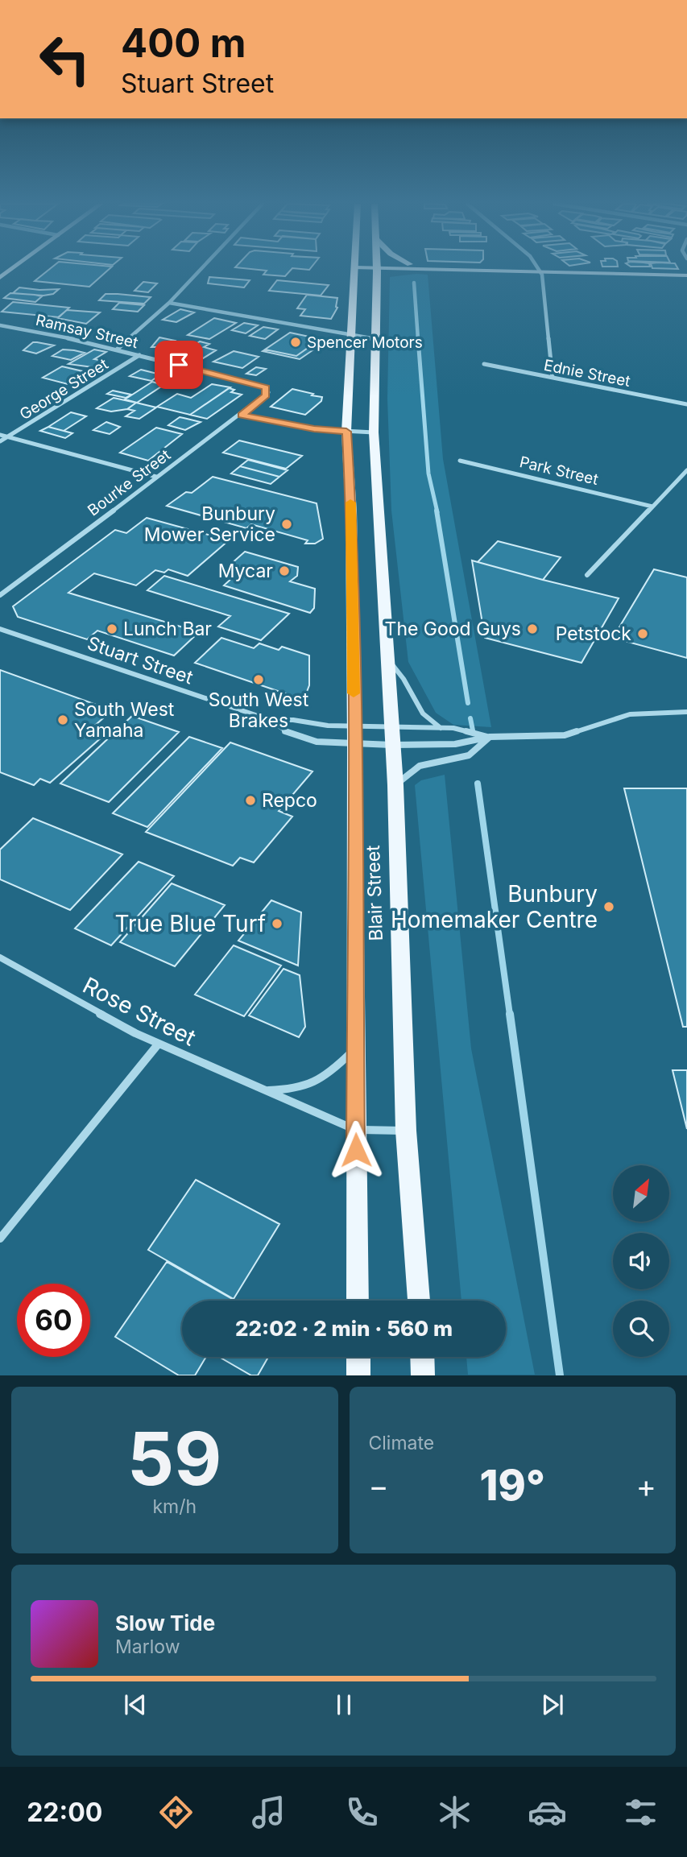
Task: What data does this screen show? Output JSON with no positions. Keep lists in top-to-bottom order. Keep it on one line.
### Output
{"streets":{"main road":["Blair Street"],"street":["Ramsay Street","Ednie Street","George Street","Park Street","Bourke Street","Stuart Street","Rose Street"]},"crossings":[["Ramsay Street","George Street"],["Ramsay Street","Bourke Street"],["Stuart Street","Blair Street"],["Blair Street","Rose Street"]],"places":["Spencer Motors","Bunbury Mower Service","Mycar","Lunch Bar","The Good Guys","Petstock","South West Brakes","South West Yamaha","Repco","Bunbury Homemaker Centre","True Blue Turf"],"north":"top right","page":{"turn":["400 m","Stuart Street"],"limit":"60","trip":"22:02 · 2 min · 560 m","tile":[["59","km/h"],"Climate"],"heat":["−","19°","+"],"song":["Slow Tide","Marlow"],"tabs":"22:00"}}
